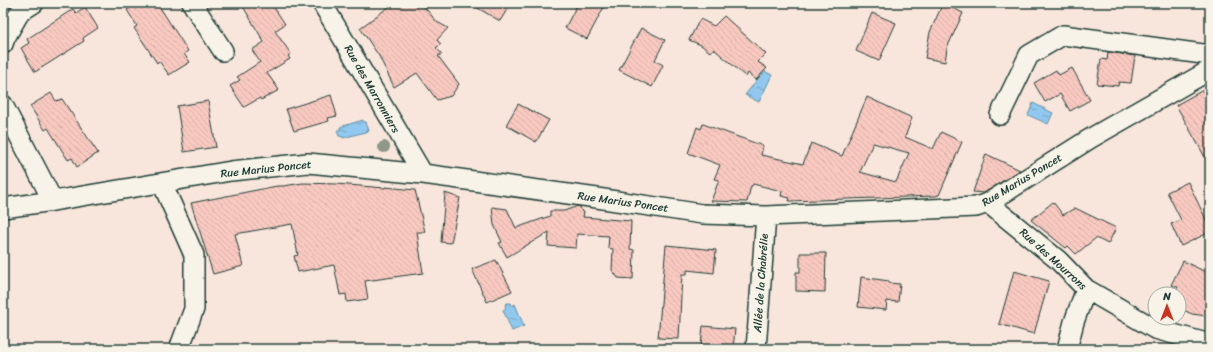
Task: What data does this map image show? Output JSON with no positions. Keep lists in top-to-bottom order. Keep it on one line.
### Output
{"streets":{"street":["Rue des Marronniers","Rue Marius Poncet","Rue des Mourrons","Allée de la Chabrélie"]},"crossings":[["Rue des Marronniers","Rue Marius Poncet"],["Rue Marius Poncet","Rue des Mourrons"],["Rue Marius Poncet","Allée de la Chabrélie"]],"north":"top"}
